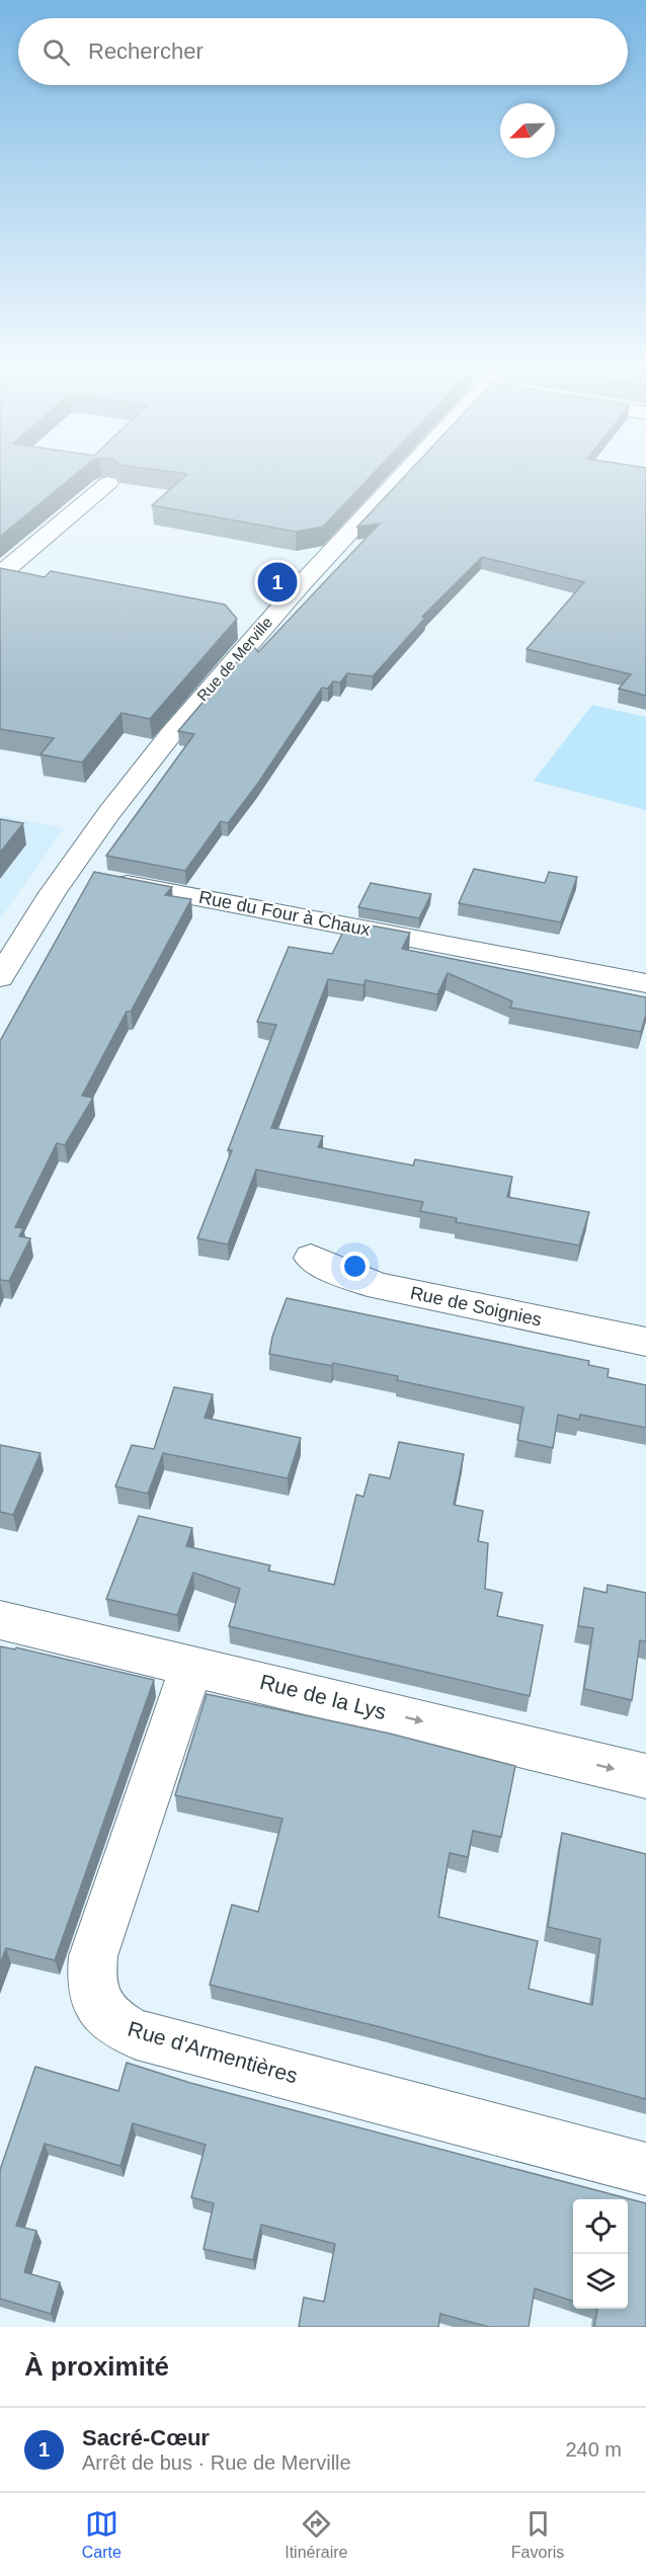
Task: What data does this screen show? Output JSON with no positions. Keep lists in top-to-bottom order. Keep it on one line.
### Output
{"streets":{"street":["Rue de Merville","Rue du Four à Chaux","Rue de Soignies","Rue de la Lys","Rue d'Armentières"]},"crossings":[["Rue de Merville","Rue du Four à Chaux"],["Rue de la Lys","Rue d'Armentières"]],"one_way":["Rue de la Lys"],"north":"bottom left","page":{"search":"Rechercher","pins":"1","heading":"À proximité","list":[{"mark":"1","name":"Sacré-Cœur","note":"Arrêt de bus · Rue de Merville","value":"240 m"}],"nav":["Carte","Itinéraire","Favoris"]}}
